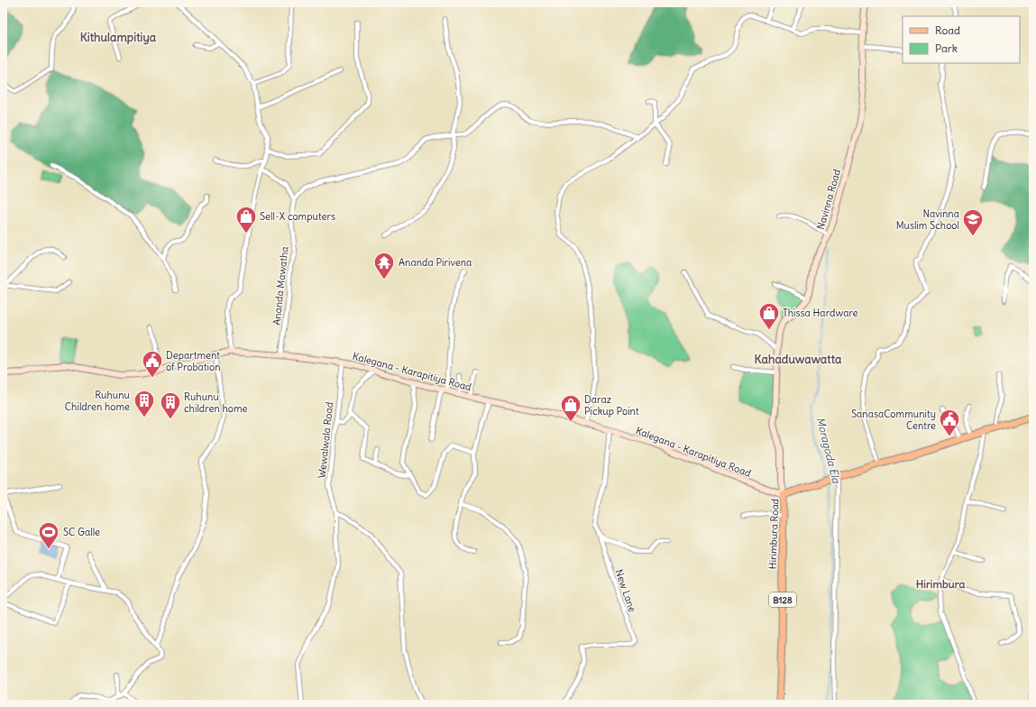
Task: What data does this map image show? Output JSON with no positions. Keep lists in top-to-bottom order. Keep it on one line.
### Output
{"streets":{"main road":["Navinna Road","Kalegana - Karapitiya Road","Hirimbura Road","B128"],"street":["Ananda Mawatha","Wewalwala Road","New Lane"]},"crossings":[["Ananda Mawatha","Kalegana - Karapitiya Road"],["Kalegana - Karapitiya Road","Wewalwala Road"],["Kalegana - Karapitiya Road","Hirimbura Road"],["Kalegana - Karapitiya Road","New Lane"]],"districts":["Kithulampitiya","Kahaduwawatta","Hirimbura"],"water":["Moragoda Ela"],"places":{"shop":["Sell-X computers","Thissa Hardware","Daraz Pickup Point"],"school or university":["Navinna Muslim School"],"temple":["Ananda Pirivena"],"public building":["Department of Probation","SanasaCommunity Centre"],"building":["Ruhunu Children home","Ruhunu children home"],"sports":["SC Galle"]},"legend":["Road","Park"]}
